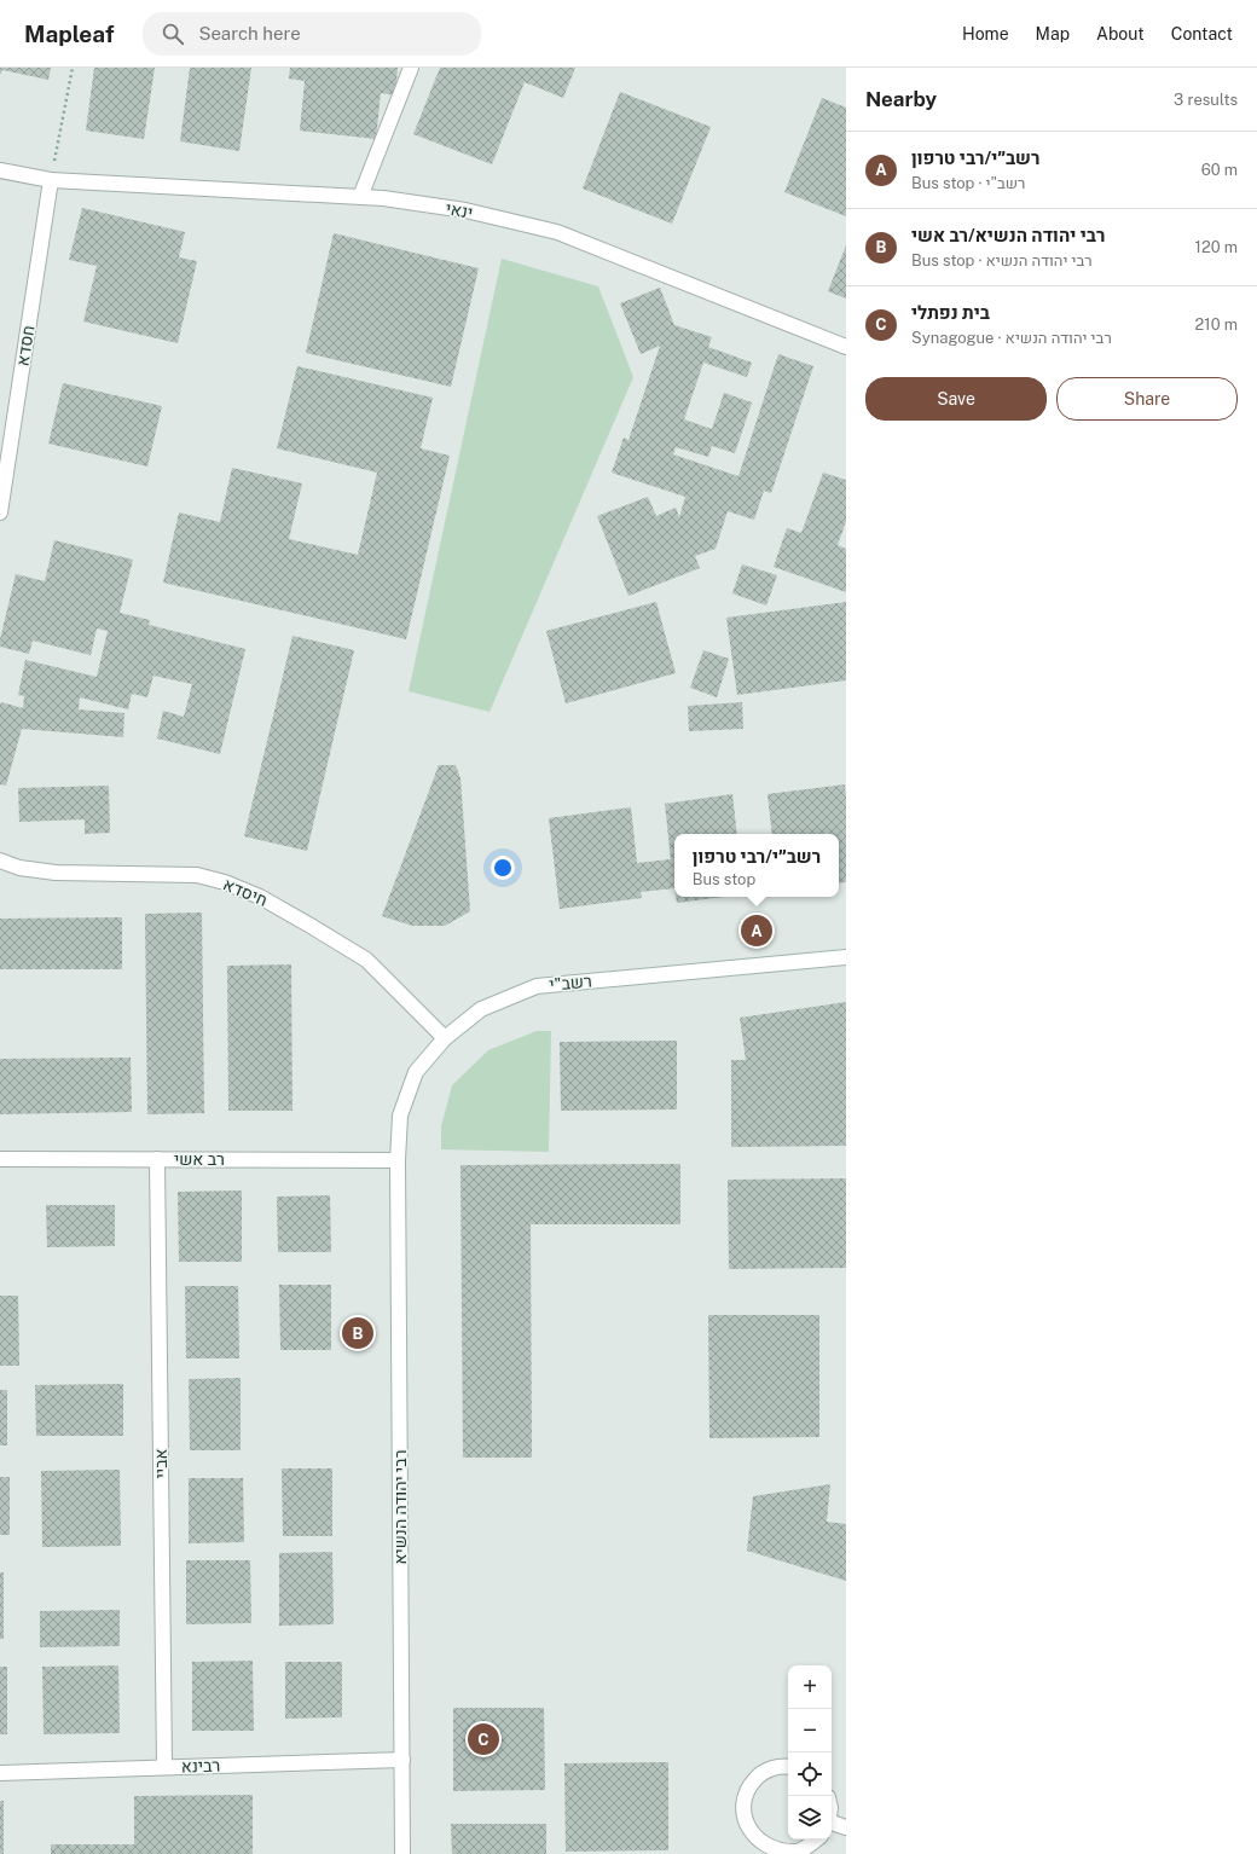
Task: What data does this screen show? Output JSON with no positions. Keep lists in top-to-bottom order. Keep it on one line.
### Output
{"streets":{"street":["ינאי","חסדא","חיסדא","רשב\"י","רב אשי","אביי","רבי יהודה הנשיא","רבינא"]},"crossings":[["ינאי","חסדא"],["חיסדא","רשב\"י"],["רשב\"י","רב אשי"],["רשב\"י","רבי יהודה הנשיא"],["רב אשי","אביי"],["רב אשי","רבי יהודה הנשיא"],["אביי","רבינא"],["רבי יהודה הנשיא","רבינא"]],"page":{"header":"Mapleaf","search":"Search here","nav":["Home","Map","About","Contact"],"heading":["Nearby","3 results"],"list":[{"mark":"A","name":"רשב״י/רבי טרפון","note":"Bus stop · רשב\"י","value":"60 m"},{"mark":"B","name":"רבי יהודה הנשיא/רב אשי","note":"Bus stop · רבי יהודה הנשיא","value":"120 m"},{"mark":"C","name":"בית נפתלי","note":"Synagogue · רבי יהודה הנשיא","value":"210 m"}],"buttons":["Save","Share"],"popup":["רשב״י/רבי טרפון","Bus stop"],"pins":["A","B","C"],"map_buttons":["+","−"]}}
